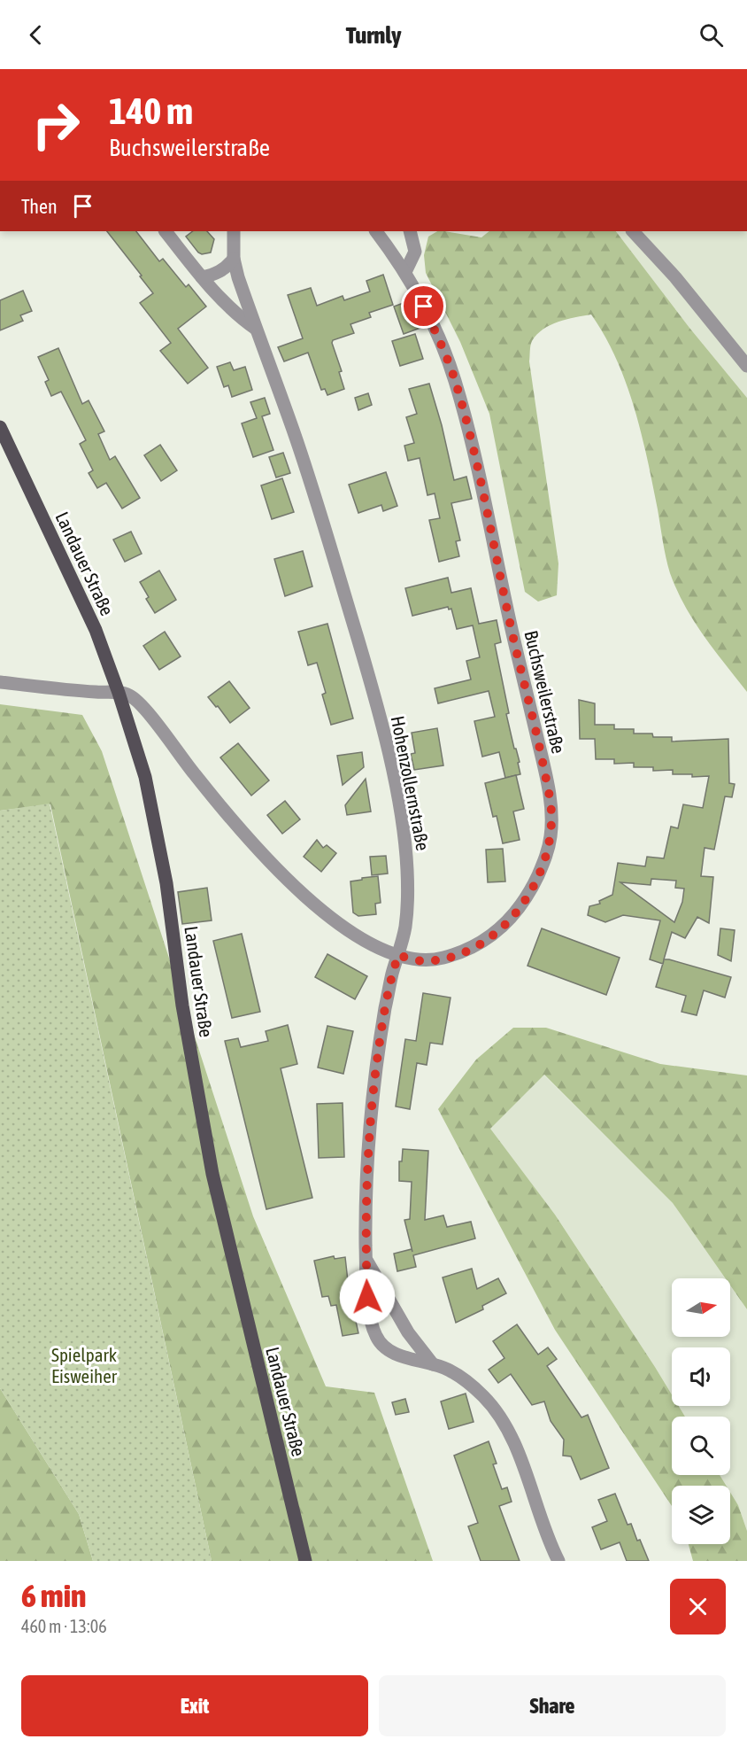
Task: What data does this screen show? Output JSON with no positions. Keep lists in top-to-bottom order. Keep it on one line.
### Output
{"streets":{"main road":["Landauer Straße"],"street":["Buchsweilerstraße","Hohenzollernstraße"]},"crossings":[["Landauer Straße","Buchsweilerstraße"],["Buchsweilerstraße","Hohenzollernstraße"]],"parks":["Spielpark Eisweiher"],"north":"right","page":{"header":"Turnly","turn":["140 m","Buchsweilerstraße"],"then":"Then","heading":["6 min","460 m · 13:06"],"buttons":["Exit","Share"]}}
